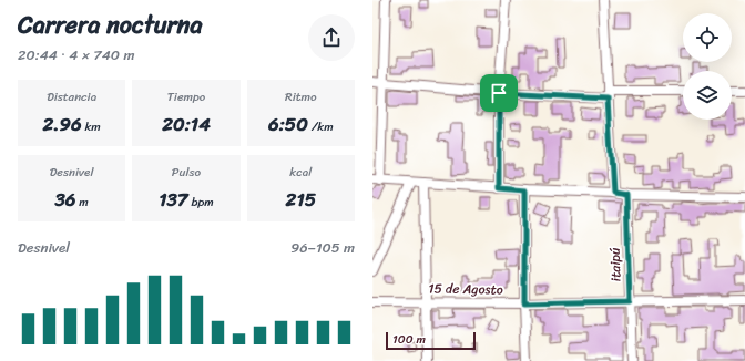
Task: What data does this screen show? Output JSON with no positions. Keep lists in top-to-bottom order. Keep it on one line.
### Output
{"streets":{"street":["itaipú","15 de Agosto"]},"crossings":[["itaipú","15 de Agosto"]],"scale_bar":"100 m","page":{"heading":["Carrera nocturna","20:44 · 4 × 740 m"],"stats":[["Distancia","2.96 km"],["Tiempo","20:14"],["Ritmo","6:50 /km"],["Desnivel","36 m"],["Pulso","137 bpm"],["kcal","215"]],"chart":["Desnivel","96–105 m"],"scale":"100 m"}}
